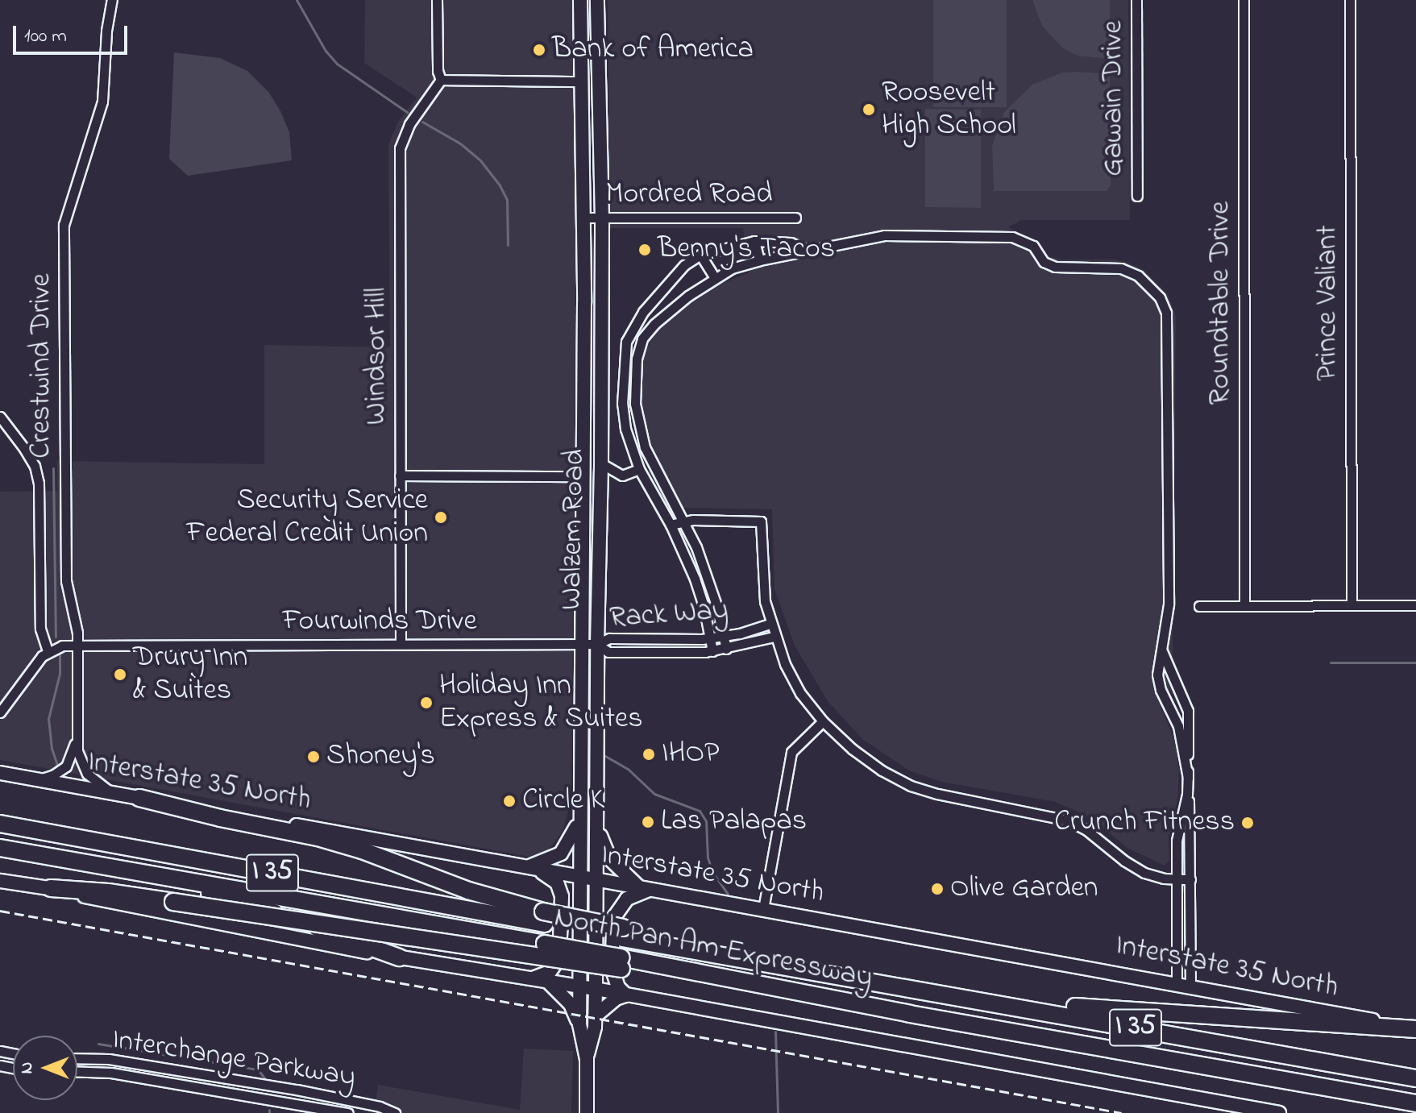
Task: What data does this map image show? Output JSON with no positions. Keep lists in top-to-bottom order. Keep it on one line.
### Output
{"streets":{"highway":["I 35","North Pan Am Expressway"],"main road":["Walzem Road","Interstate 35 North"],"street":["Gawain Drive","Mordred Road","Roundtable Drive","Prince Valiant","Windsor Hill","Crestwind Drive","Rack Way","Fourwinds Drive","Interchange Parkway"]},"crossings":[["Mordred Road","Walzem Road"],["Windsor Hill","Fourwinds Drive"],["Crestwind Drive","Fourwinds Drive"],["Crestwind Drive","Interstate 35 North"],["Walzem Road","Rack Way"],["Walzem Road","Fourwinds Drive"],["Walzem Road","Interstate 35 North"],["Rack Way","Fourwinds Drive"]],"places":["Bank of America","Roosevelt High School","Benny's Tacos","Security Service Federal Credit Union","Drury Inn & Suites","Holiday Inn Express & Suites","IHOP","Shoney's","Circle K","Las Palapas","Crunch Fitness","Olive Garden"],"scale_bar":"100 m","north":"left"}
